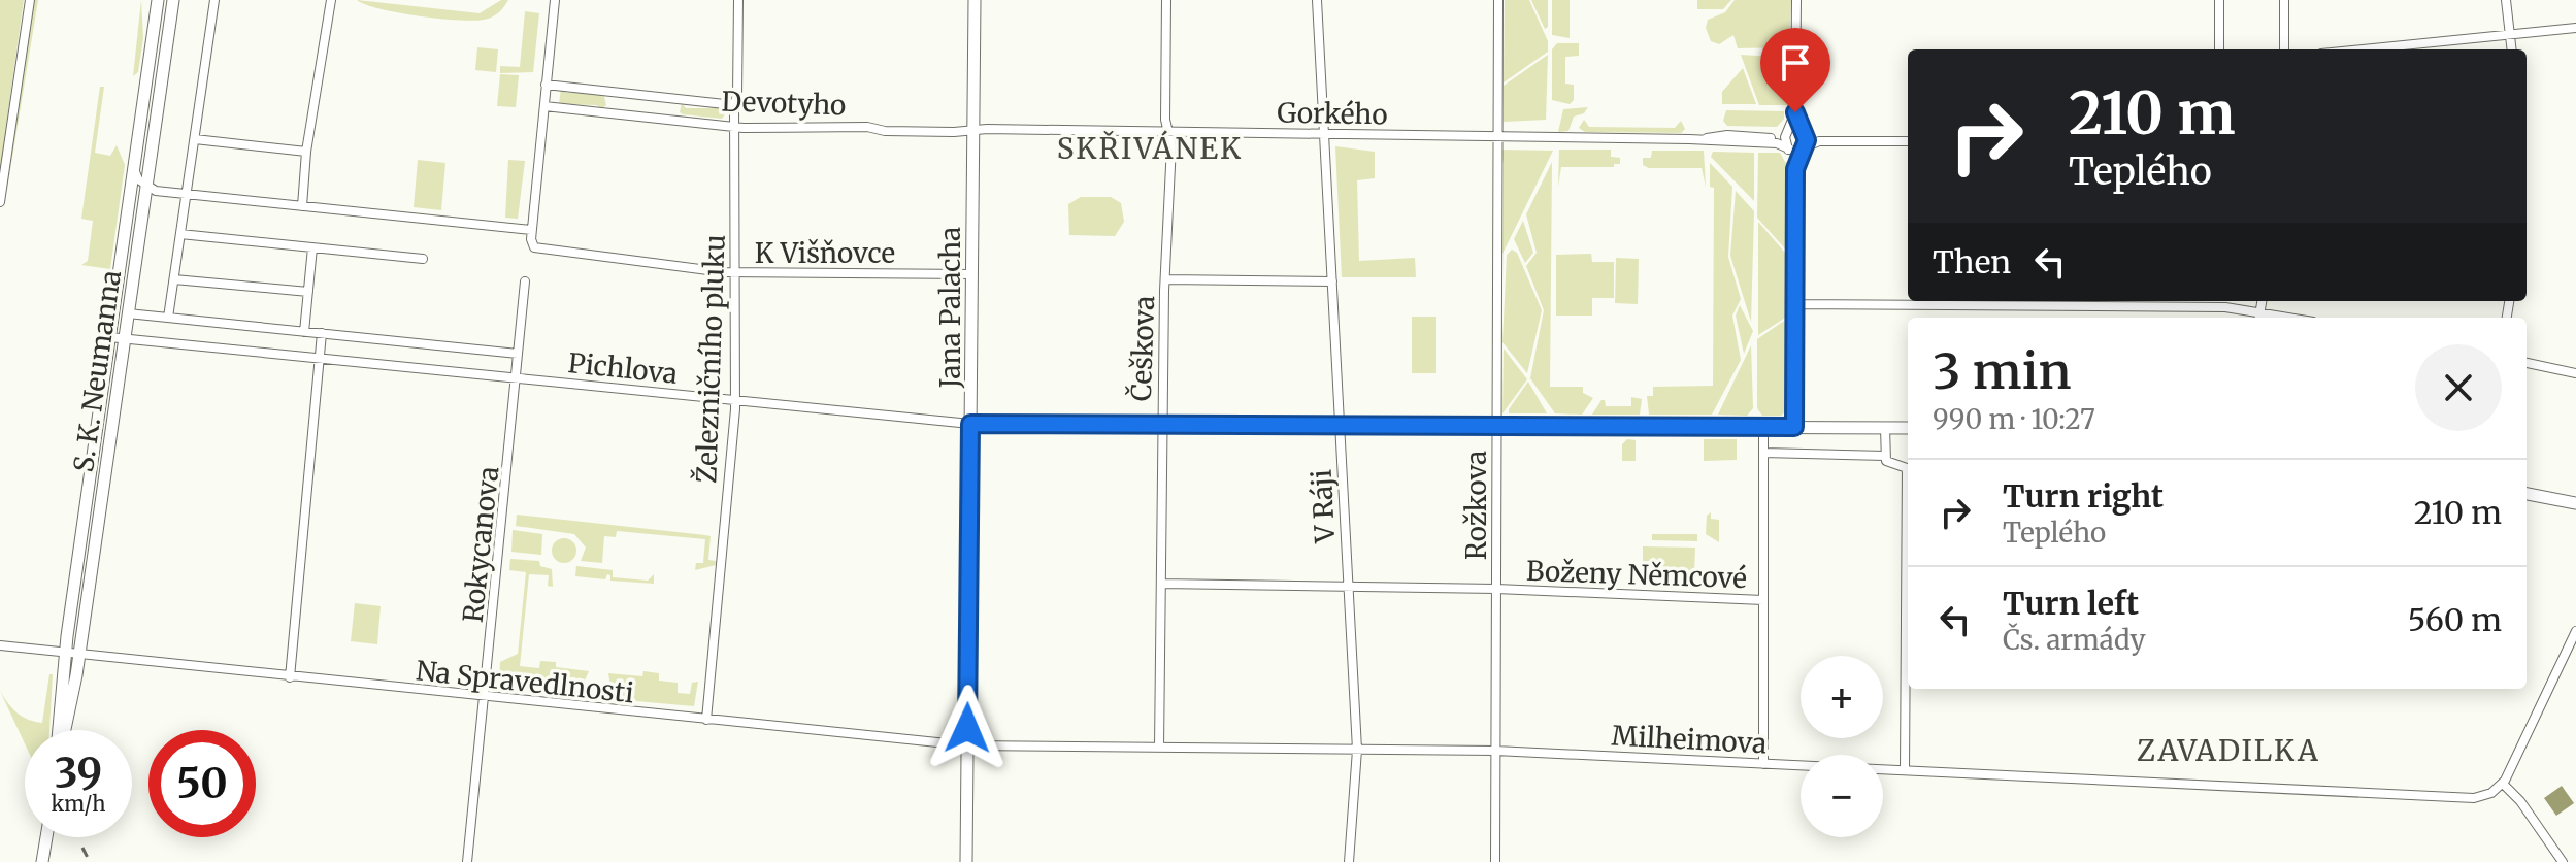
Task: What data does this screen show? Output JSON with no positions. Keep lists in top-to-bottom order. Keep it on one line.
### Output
{"streets":{"main road":["Jana Palacha","S. K. Neumanna"],"street":["Devotyho","Gorkého","K Višňovce","Češkova","Železničního pluku","Pichlova","Rožkova","V Ráji","Rokycanova","Boženy Němcové","Na Spravedlnosti","Milheimova"]},"crossings":[["Devotyho","Gorkého"],["Devotyho","Jana Palacha"],["Devotyho","Železničního pluku"],["Gorkého","Jana Palacha"],["Gorkého","Češkova"],["Gorkého","Rožkova"],["Gorkého","V Ráji"],["K Višňovce","Jana Palacha"],["K Višňovce","Železničního pluku"],["Jana Palacha","Pichlova"],["Jana Palacha","Na Spravedlnosti"],["Jana Palacha","Milheimova"],["Češkova","Boženy Němcové"],["Češkova","Milheimova"],["Železničního pluku","Pichlova"],["Železničního pluku","Na Spravedlnosti"],["Pichlova","S. K. Neumanna"],["Pichlova","Rokycanova"],["S. K. Neumanna","Na Spravedlnosti"],["Rožkova","Boženy Němcové"],["Rožkova","Milheimova"],["V Ráji","Boženy Němcové"],["V Ráji","Milheimova"],["Rokycanova","Na Spravedlnosti"],["Boženy Němcové","Milheimova"],["Na Spravedlnosti","Milheimova"]],"districts":["SKŘIVÁNEK","ZAVADILKA"],"page":{"turn":["210 m","Teplého"],"then":"Then","heading":["3 min","990 m · 10:27"],"list":[{"name":"Turn right","note":"Teplého","value":"210 m"},{"name":"Turn left","note":"Čs. armády","value":"560 m"}],"map_buttons":["+","−"],"speed":"39 km/h","limit":"50"}}
